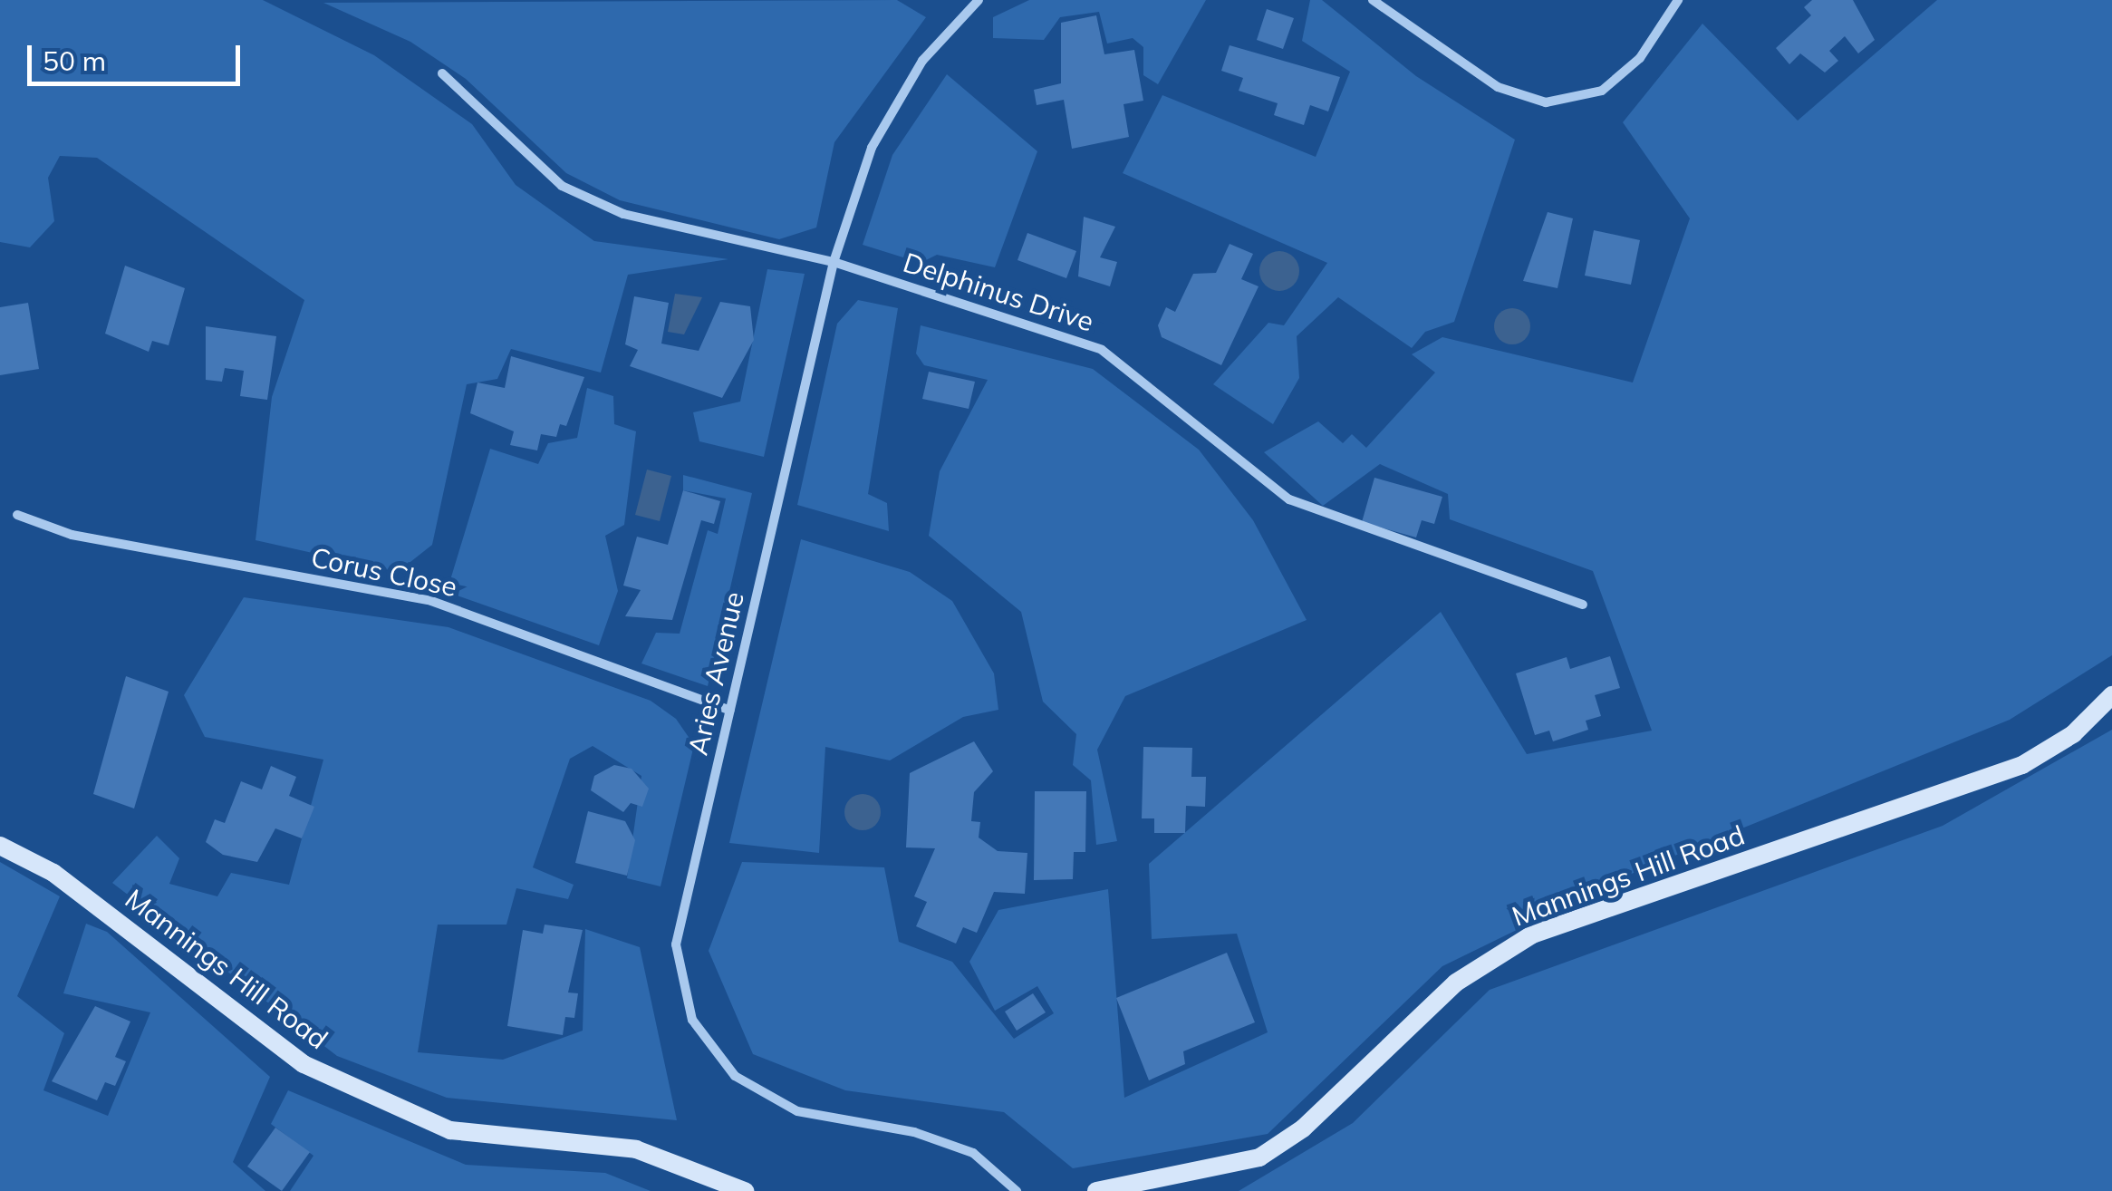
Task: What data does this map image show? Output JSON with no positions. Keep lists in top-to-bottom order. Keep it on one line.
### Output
{"streets":{"main road":["Mannings Hill Road"],"street":["Delphinus Drive","Corus Close","Aries Avenue"]},"crossings":[["Delphinus Drive","Aries Avenue"],["Corus Close","Aries Avenue"]],"scale_bar":"50 m"}
